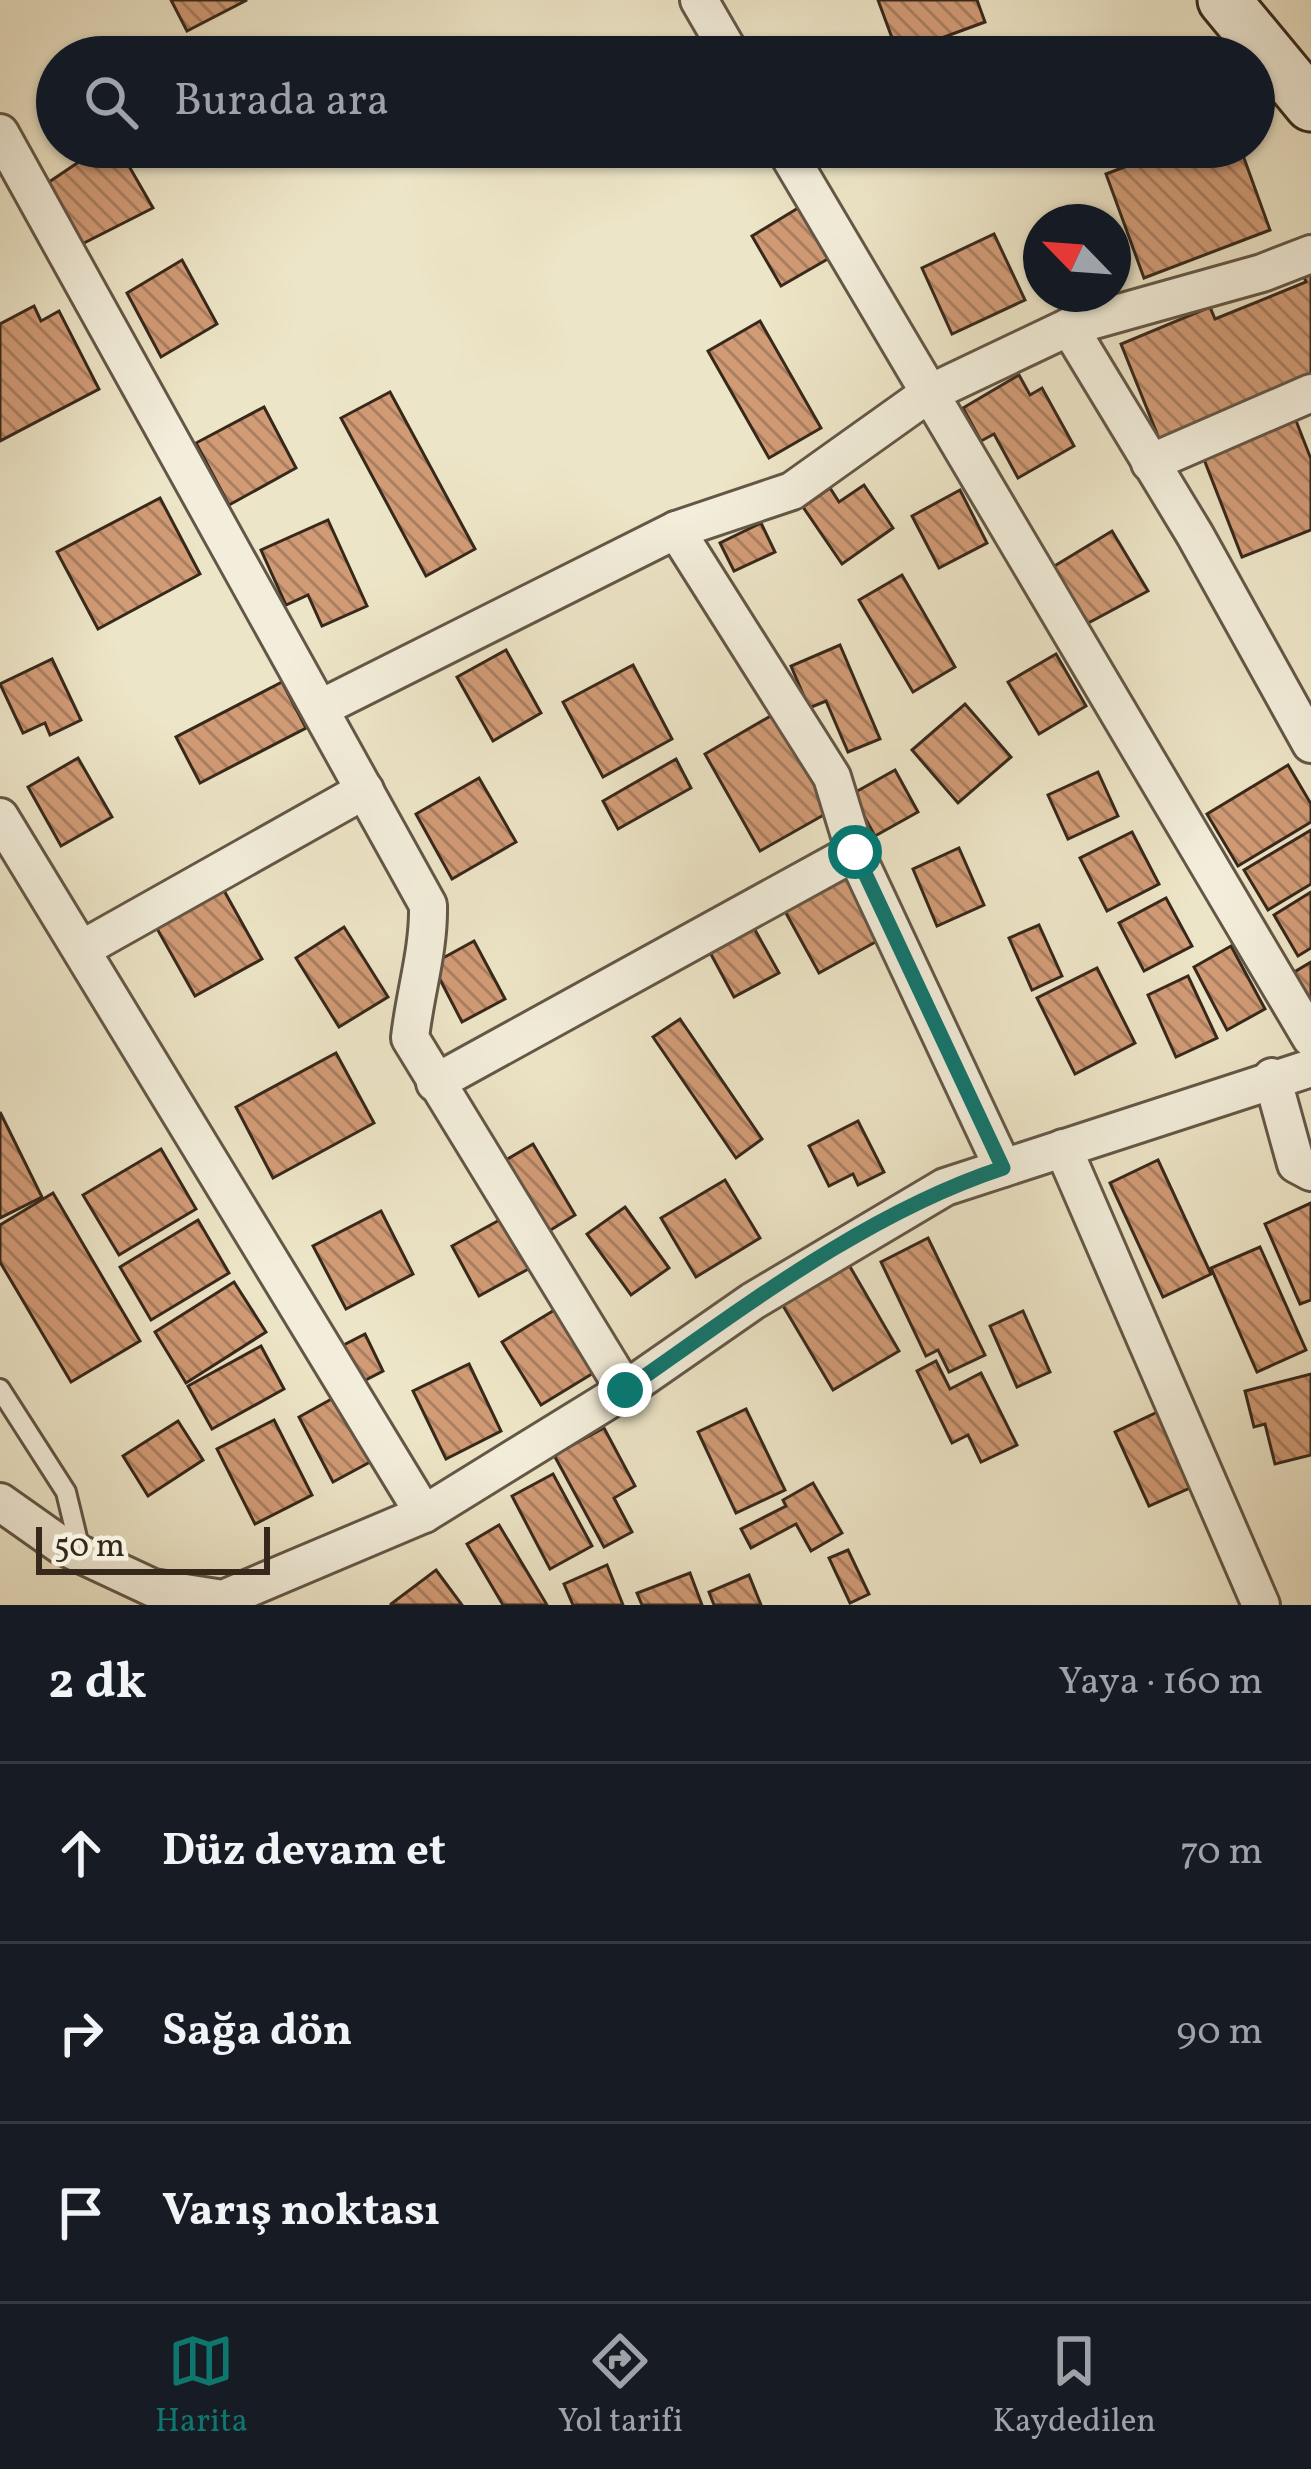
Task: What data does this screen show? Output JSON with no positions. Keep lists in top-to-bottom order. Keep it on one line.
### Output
{"scale_bar":"50 m","north":"top left","page":{"search":"Burada ara","scale":"50 m","heading":["2 dk","Yaya · 160 m"],"list":[["Düz devam et","70 m"],["Sağa dön","90 m"],"Varış noktası"],"nav":["Harita","Yol tarifi","Kaydedilen"]}}
